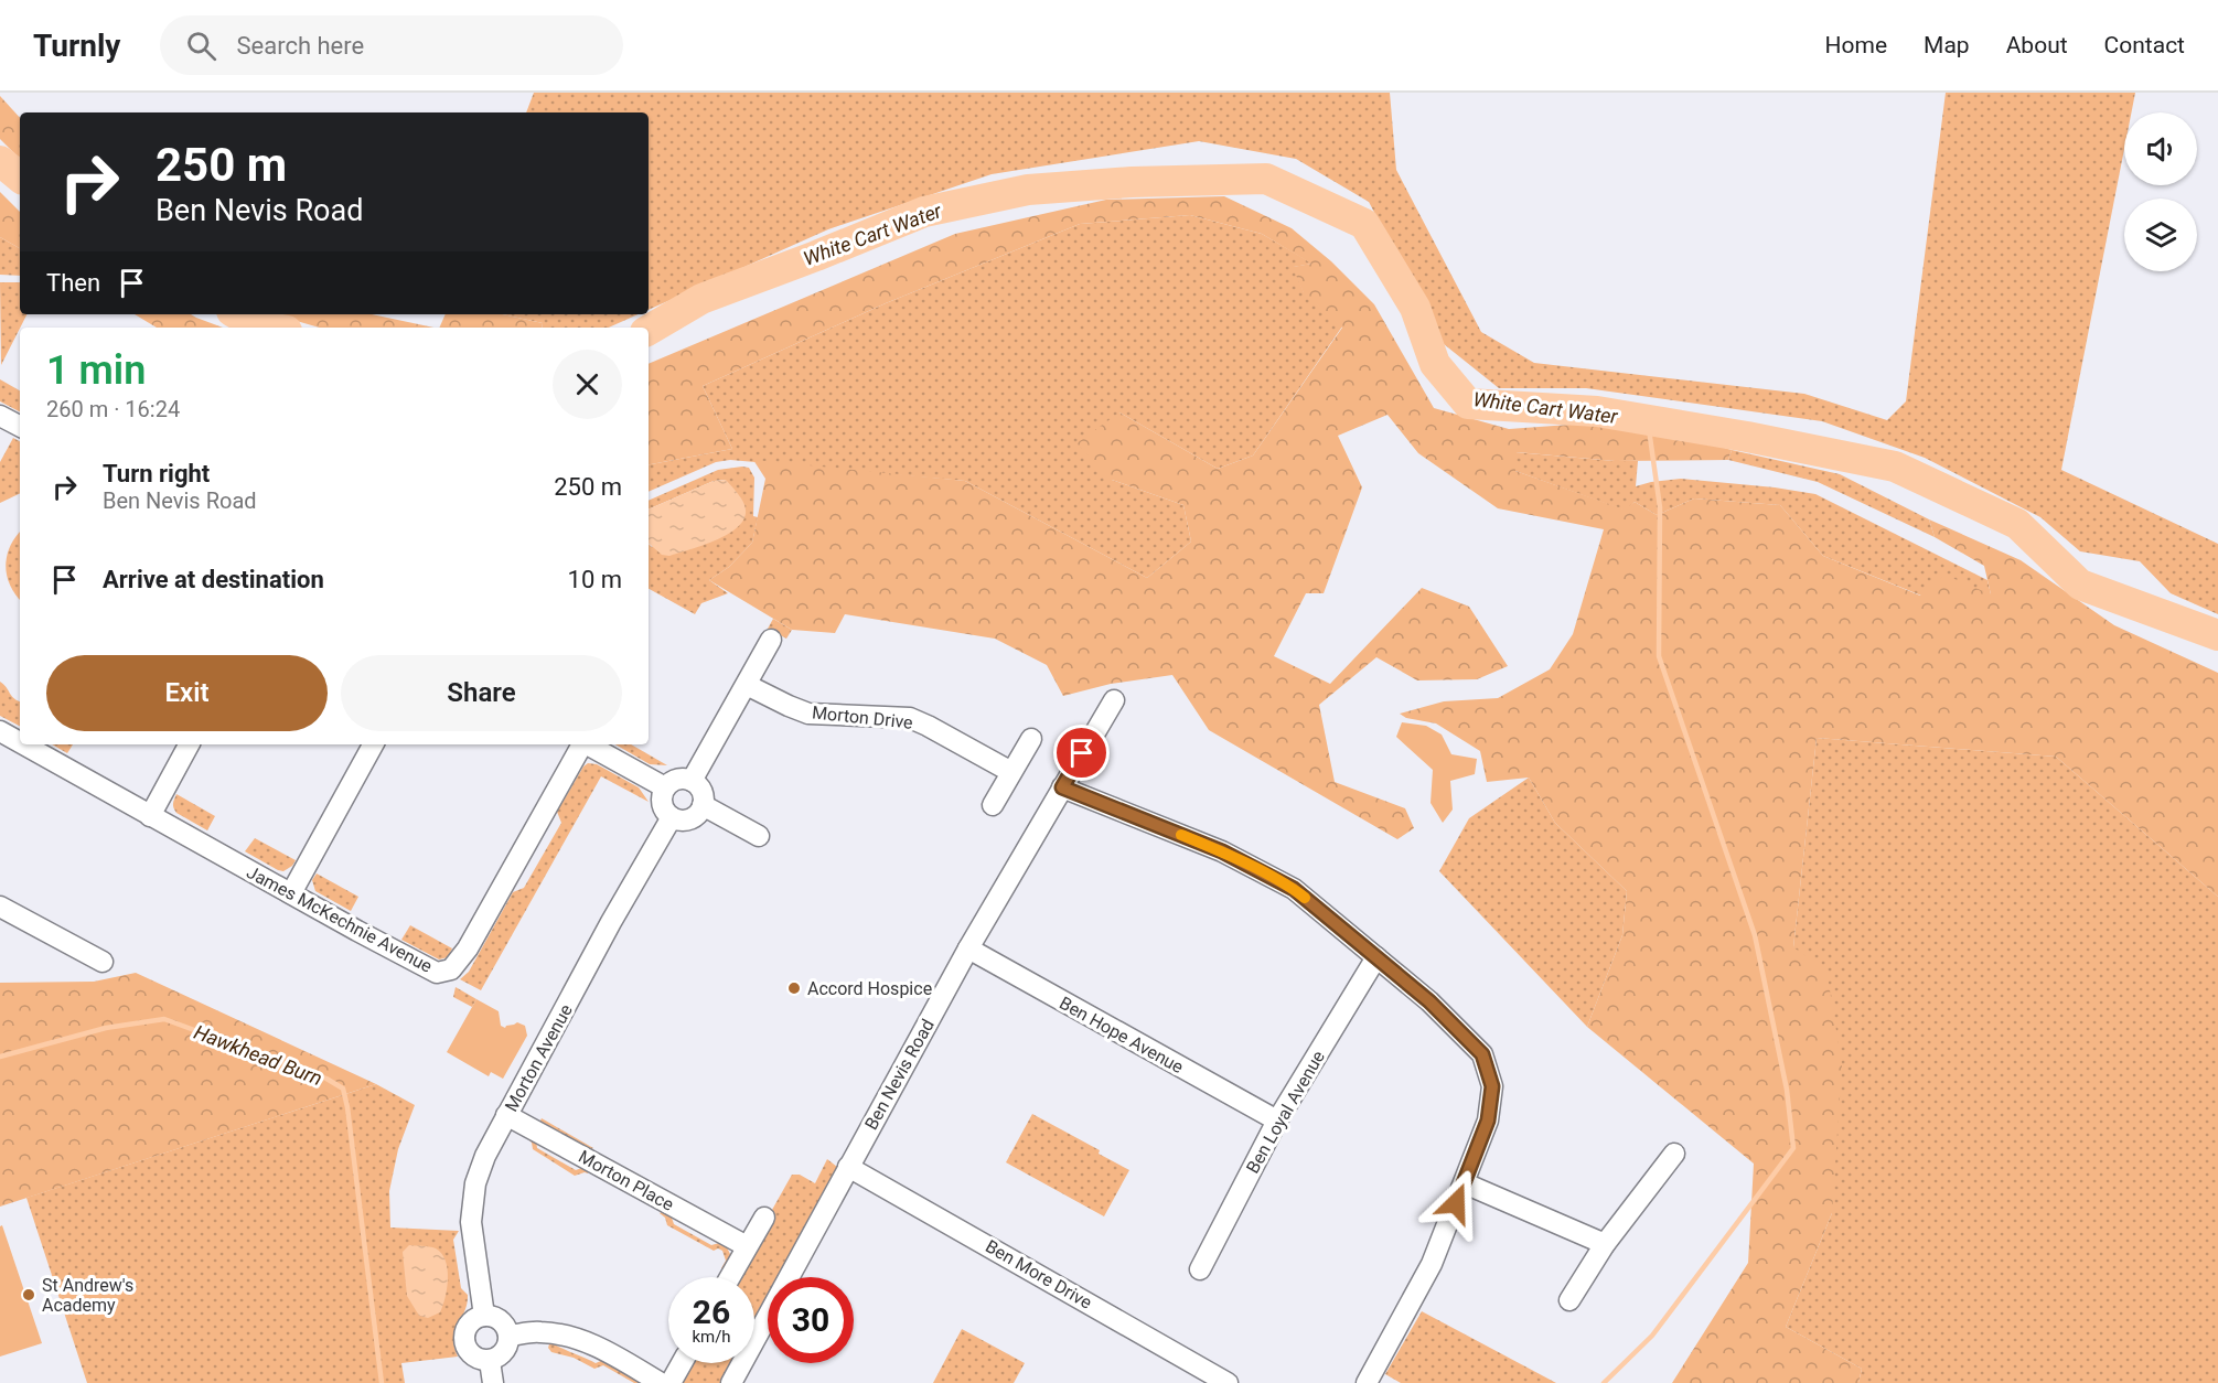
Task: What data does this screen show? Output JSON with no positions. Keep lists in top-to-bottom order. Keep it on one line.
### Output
{"streets":{"street":["Morton Drive","James McKechnie Avenue","Ben Hope Avenue","Morton Avenue","Ben Nevis Road","Ben Loyal Avenue","Morton Place","Ben More Drive"]},"crossings":[["Ben Hope Avenue","Ben Nevis Road"],["Ben Hope Avenue","Ben Loyal Avenue"],["Morton Avenue","Morton Place"],["Ben Nevis Road","Ben More Drive"]],"water":["White Cart Water","Hawkhead Burn"],"places":["Accord Hospice","St Andrew's Academy"],"page":{"header":"Turnly","search":"Search here","nav":["Home","Map","About","Contact"],"turn":["250 m","Ben Nevis Road"],"then":"Then","heading":["1 min","260 m · 16:24"],"list":[{"name":"Turn right","note":"Ben Nevis Road","value":"250 m"},{"name":"Arrive at destination","value":"10 m"}],"buttons":["Exit","Share"],"speed":"26 km/h","limit":"30"}}
